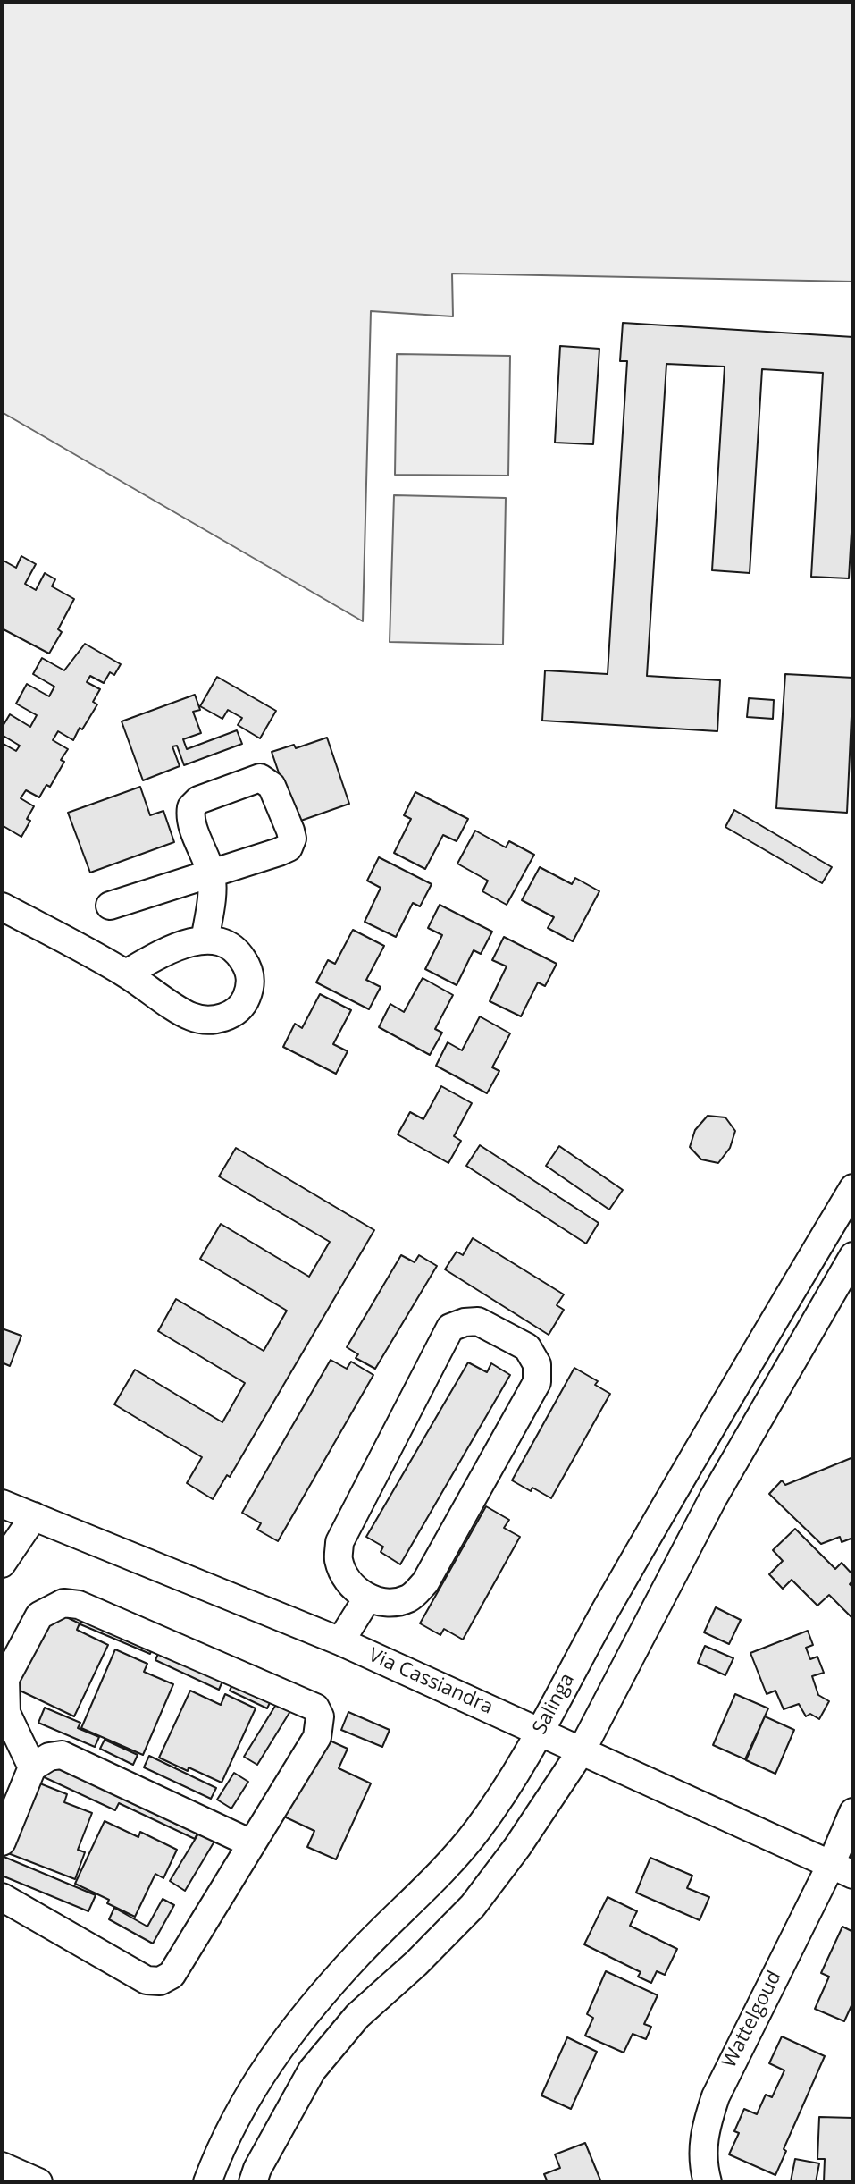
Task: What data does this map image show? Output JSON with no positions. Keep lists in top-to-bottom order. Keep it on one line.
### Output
{"streets":{"street":["Via Cassiandra","Salinga","Wattelgoud"]},"crossings":[["Via Cassiandra","Salinga"],["Via Cassiandra","Wattelgoud"]]}
